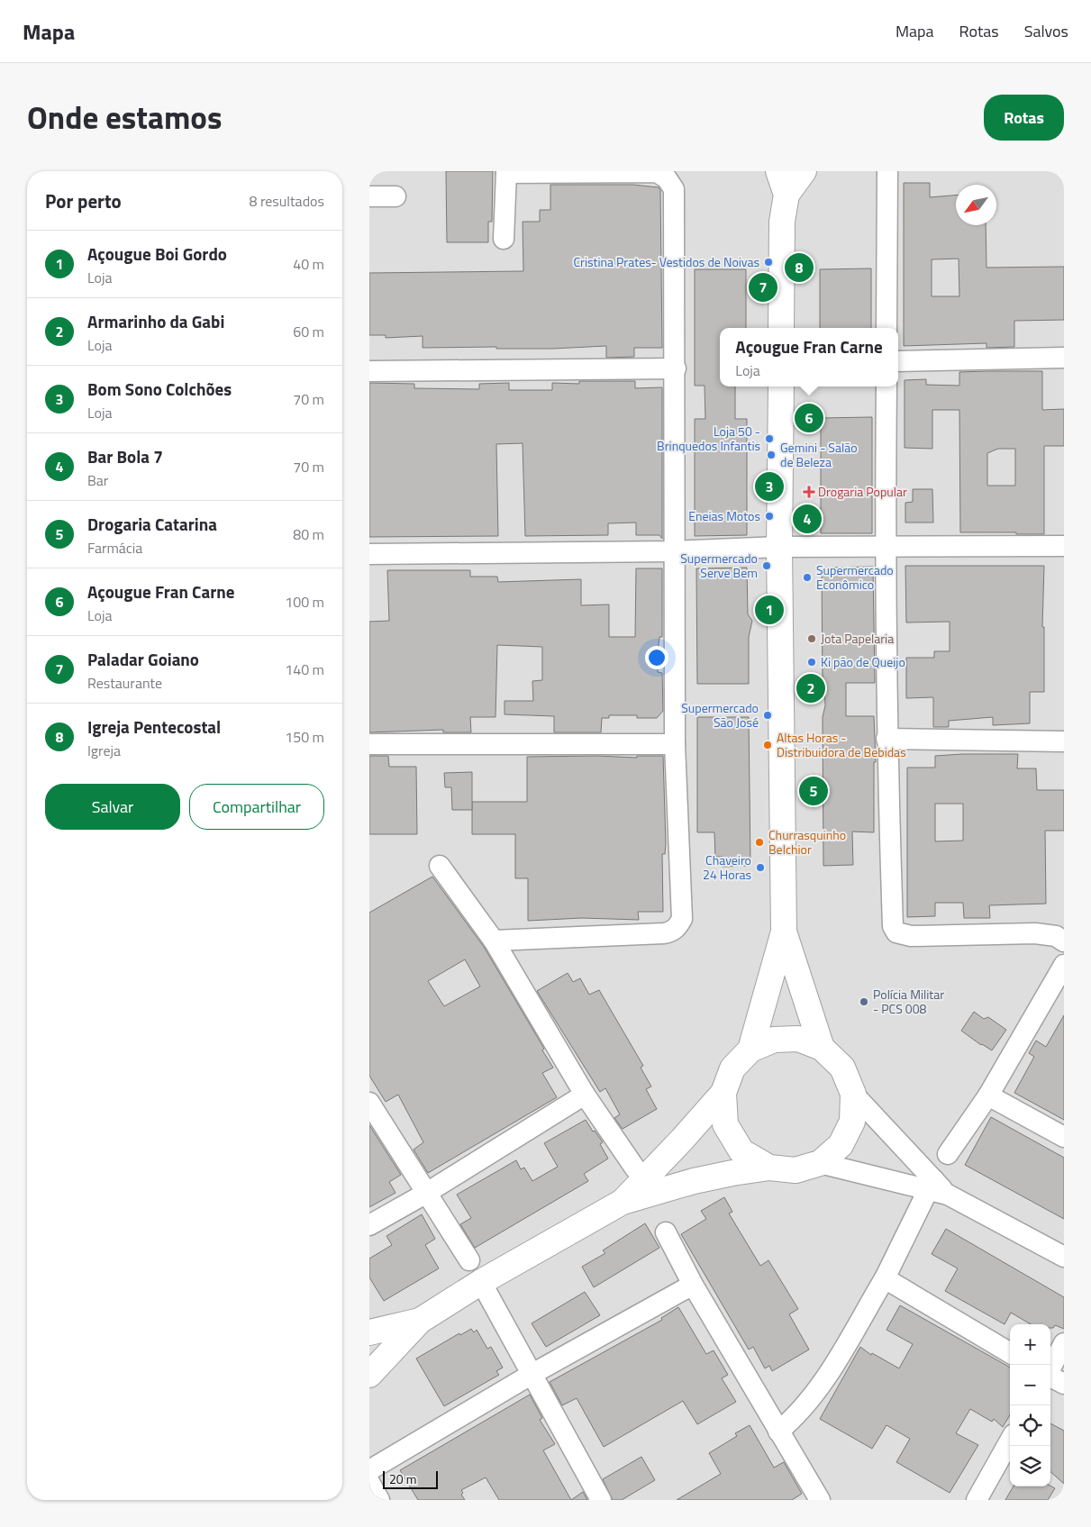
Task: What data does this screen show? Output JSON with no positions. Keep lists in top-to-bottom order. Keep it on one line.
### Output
{"places":{"other":["Cristina Prates- Vestidos de Noivas","Loja 50 - Brinquedos Infantis","Gemini - Salão de Beleza","Eneias Motos","Supermercado Serve Bem","Supermercado Econômico","Jota Papelaria","Ki pão de Queijo","Supermercado São José","Altas Horas - Distribuidora de Bebidas","Churrasquinho Belchior","Chaveiro 24 Horas","Polícia Militar - PCS 008"],"health":["Drogaria Popular"]},"scale_bar":"20 m","north":"bottom left","page":{"header":"Mapa","nav":["Mapa","Rotas","Salvos"],"title":"Onde estamos","buttons":["Rotas",["Salvar","Compartilhar"]],"heading":["Por perto","8 resultados"],"list":[{"mark":"1","name":"Açougue Boi Gordo","note":"Loja","value":"40 m"},{"mark":"2","name":"Armarinho da Gabi","note":"Loja","value":"60 m"},{"mark":"3","name":"Bom Sono Colchões","note":"Loja","value":"70 m"},{"mark":"4","name":"Bar Bola 7","note":"Bar","value":"70 m"},{"mark":"5","name":"Drogaria Catarina","note":"Farmácia","value":"80 m"},{"mark":"6","name":"Açougue Fran Carne","note":"Loja","value":"100 m"},{"mark":"7","name":"Paladar Goiano","note":"Restaurante","value":"140 m"},{"mark":"8","name":"Igreja Pentecostal","note":"Igreja","value":"150 m"}],"pins":["8","7","6","3","4","1","2","5"],"popup":["Açougue Fran Carne","Loja"],"map_buttons":["+","−"],"scale":"20 m"}}
